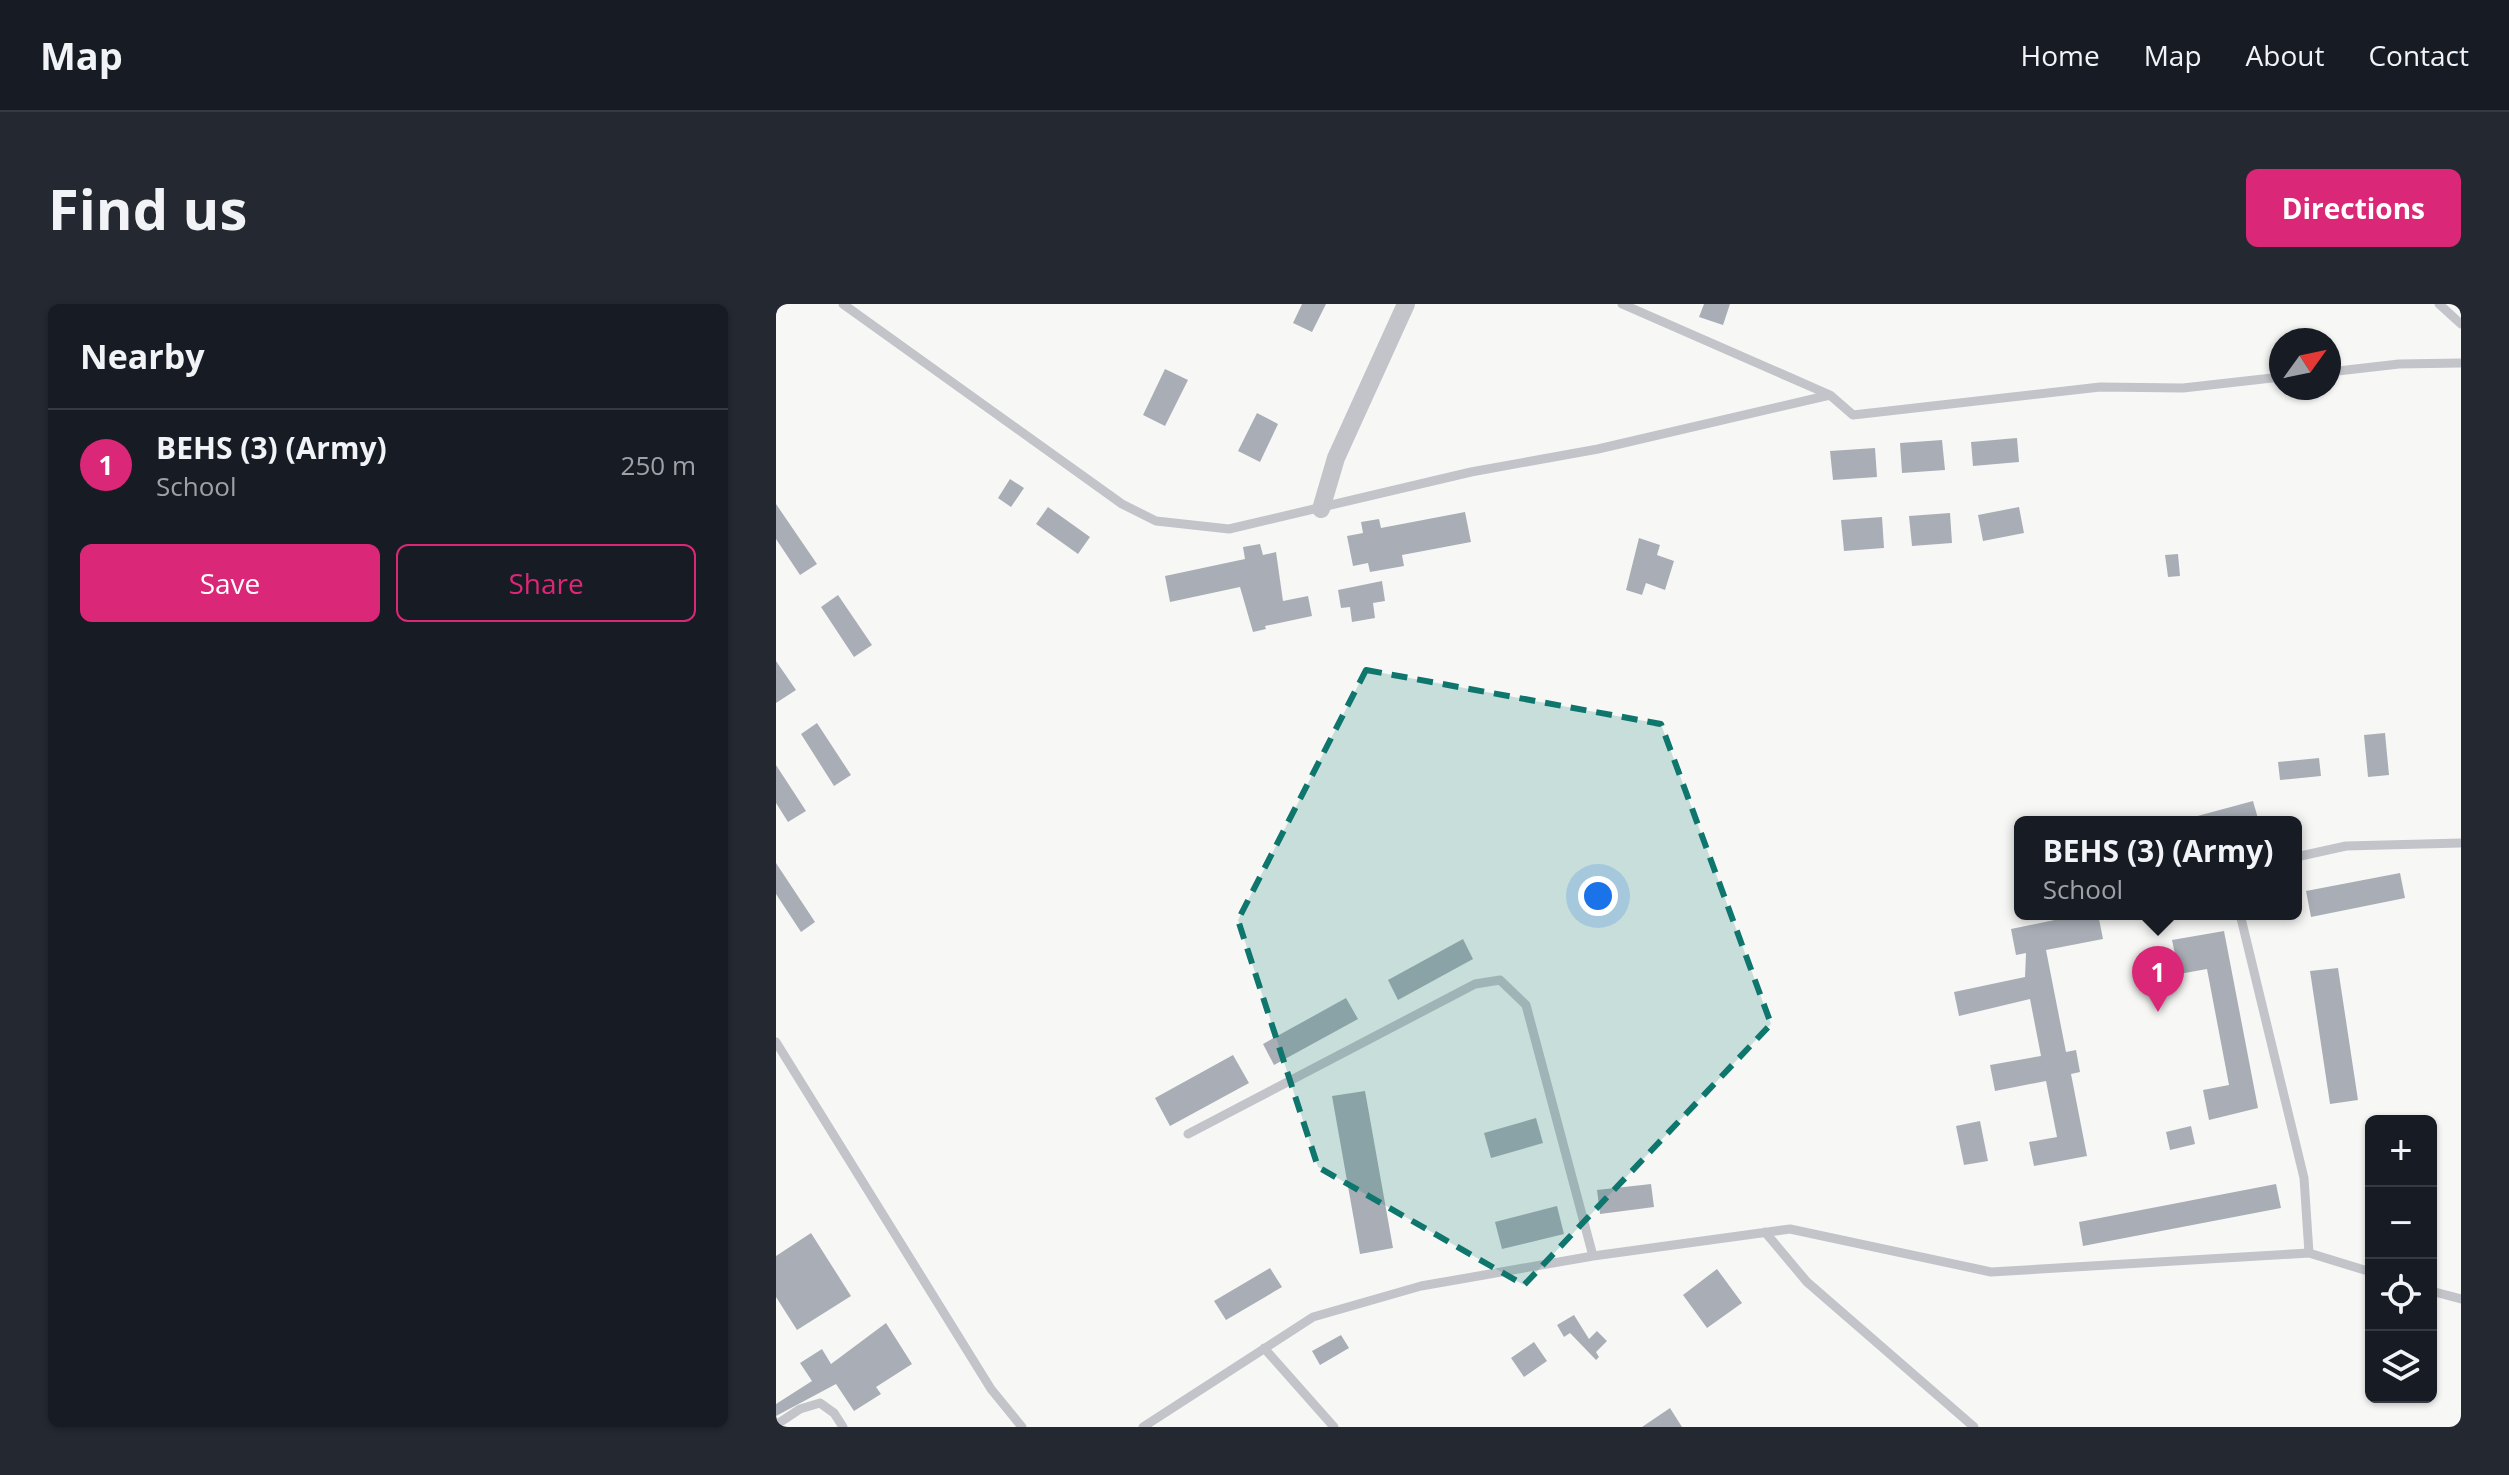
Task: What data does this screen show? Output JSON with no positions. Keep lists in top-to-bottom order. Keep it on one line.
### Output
{"north":"top right","page":{"header":"Map","nav":["Home","Map","About","Contact"],"buttons":["Directions",["Save","Share"]],"title":"Find us","heading":"Nearby","list":[{"mark":"1","name":"BEHS (3) (Army)","note":"School","value":"250 m"}],"popup":["BEHS (3) (Army)","School"],"pins":"1","map_buttons":["+","−"]}}
